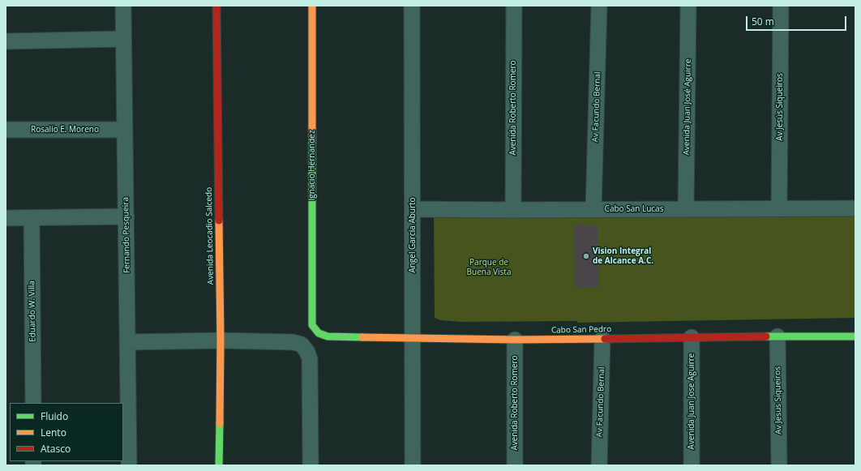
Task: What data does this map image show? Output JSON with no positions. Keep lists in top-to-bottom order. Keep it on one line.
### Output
{"streets":{"street":["Av Facundo Bernal","Avenida Juan José Aguirre","Av Jesús Siqueiros","Avenida Roberto Romero","Rosalío E. Moreno","Ignacio Hernandez","Cabo San Lucas","Fernando Pesqueira","Angel García Aburto","Avenida Leocadio Salcedo","Eduardo W. Villa","Cabo San Pedro","Av Jesus Siqueiros","Avenida Juan Jose Aguirre"]},"crossings":[["Av Facundo Bernal","Cabo San Lucas"],["Av Facundo Bernal","Cabo San Pedro"],["Avenida Juan José Aguirre","Cabo San Lucas"],["Av Jesús Siqueiros","Cabo San Lucas"],["Avenida Roberto Romero","Cabo San Lucas"],["Avenida Roberto Romero","Cabo San Pedro"],["Rosalío E. Moreno","Fernando Pesqueira"],["Ignacio Hernandez","Cabo San Pedro"],["Cabo San Lucas","Angel García Aburto"],["Angel García Aburto","Cabo San Pedro"],["Cabo San Pedro","Av Jesus Siqueiros"],["Cabo San Pedro","Avenida Juan Jose Aguirre"]],"parks":["Parque de Buena Vista"],"places":["Vision Integral de Alcance A.C."],"legend":["Fluido","Lento","Atasco"],"scale_bar":"50 m"}
